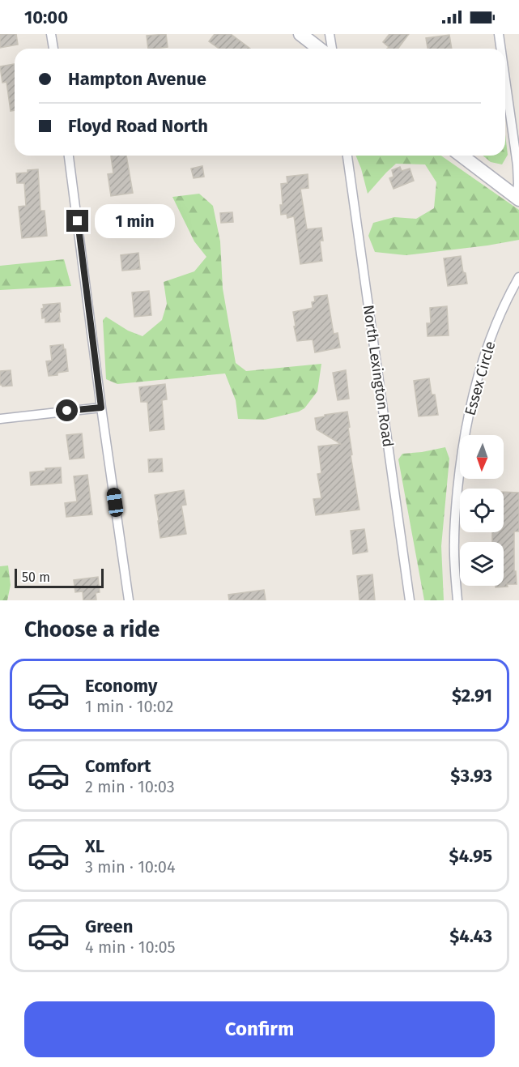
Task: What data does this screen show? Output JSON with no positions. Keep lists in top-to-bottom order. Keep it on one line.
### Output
{"streets":{"street":["North Lexington Road","Essex Circle"]},"scale_bar":"50 m","north":"bottom","page":{"status":"10:00","banner":["Hampton Avenue","Floyd Road North"],"bubble":"1 min","scale":"50 m","heading":"Choose a ride","list":[{"name":"Economy","note":"1 min · 10:02","value":"$2.91"},{"name":"Comfort","note":"2 min · 10:03","value":"$3.93"},{"name":"XL","note":"3 min · 10:04","value":"$4.95"},{"name":"Green","note":"4 min · 10:05","value":"$4.43"}],"buttons":"Confirm"}}
